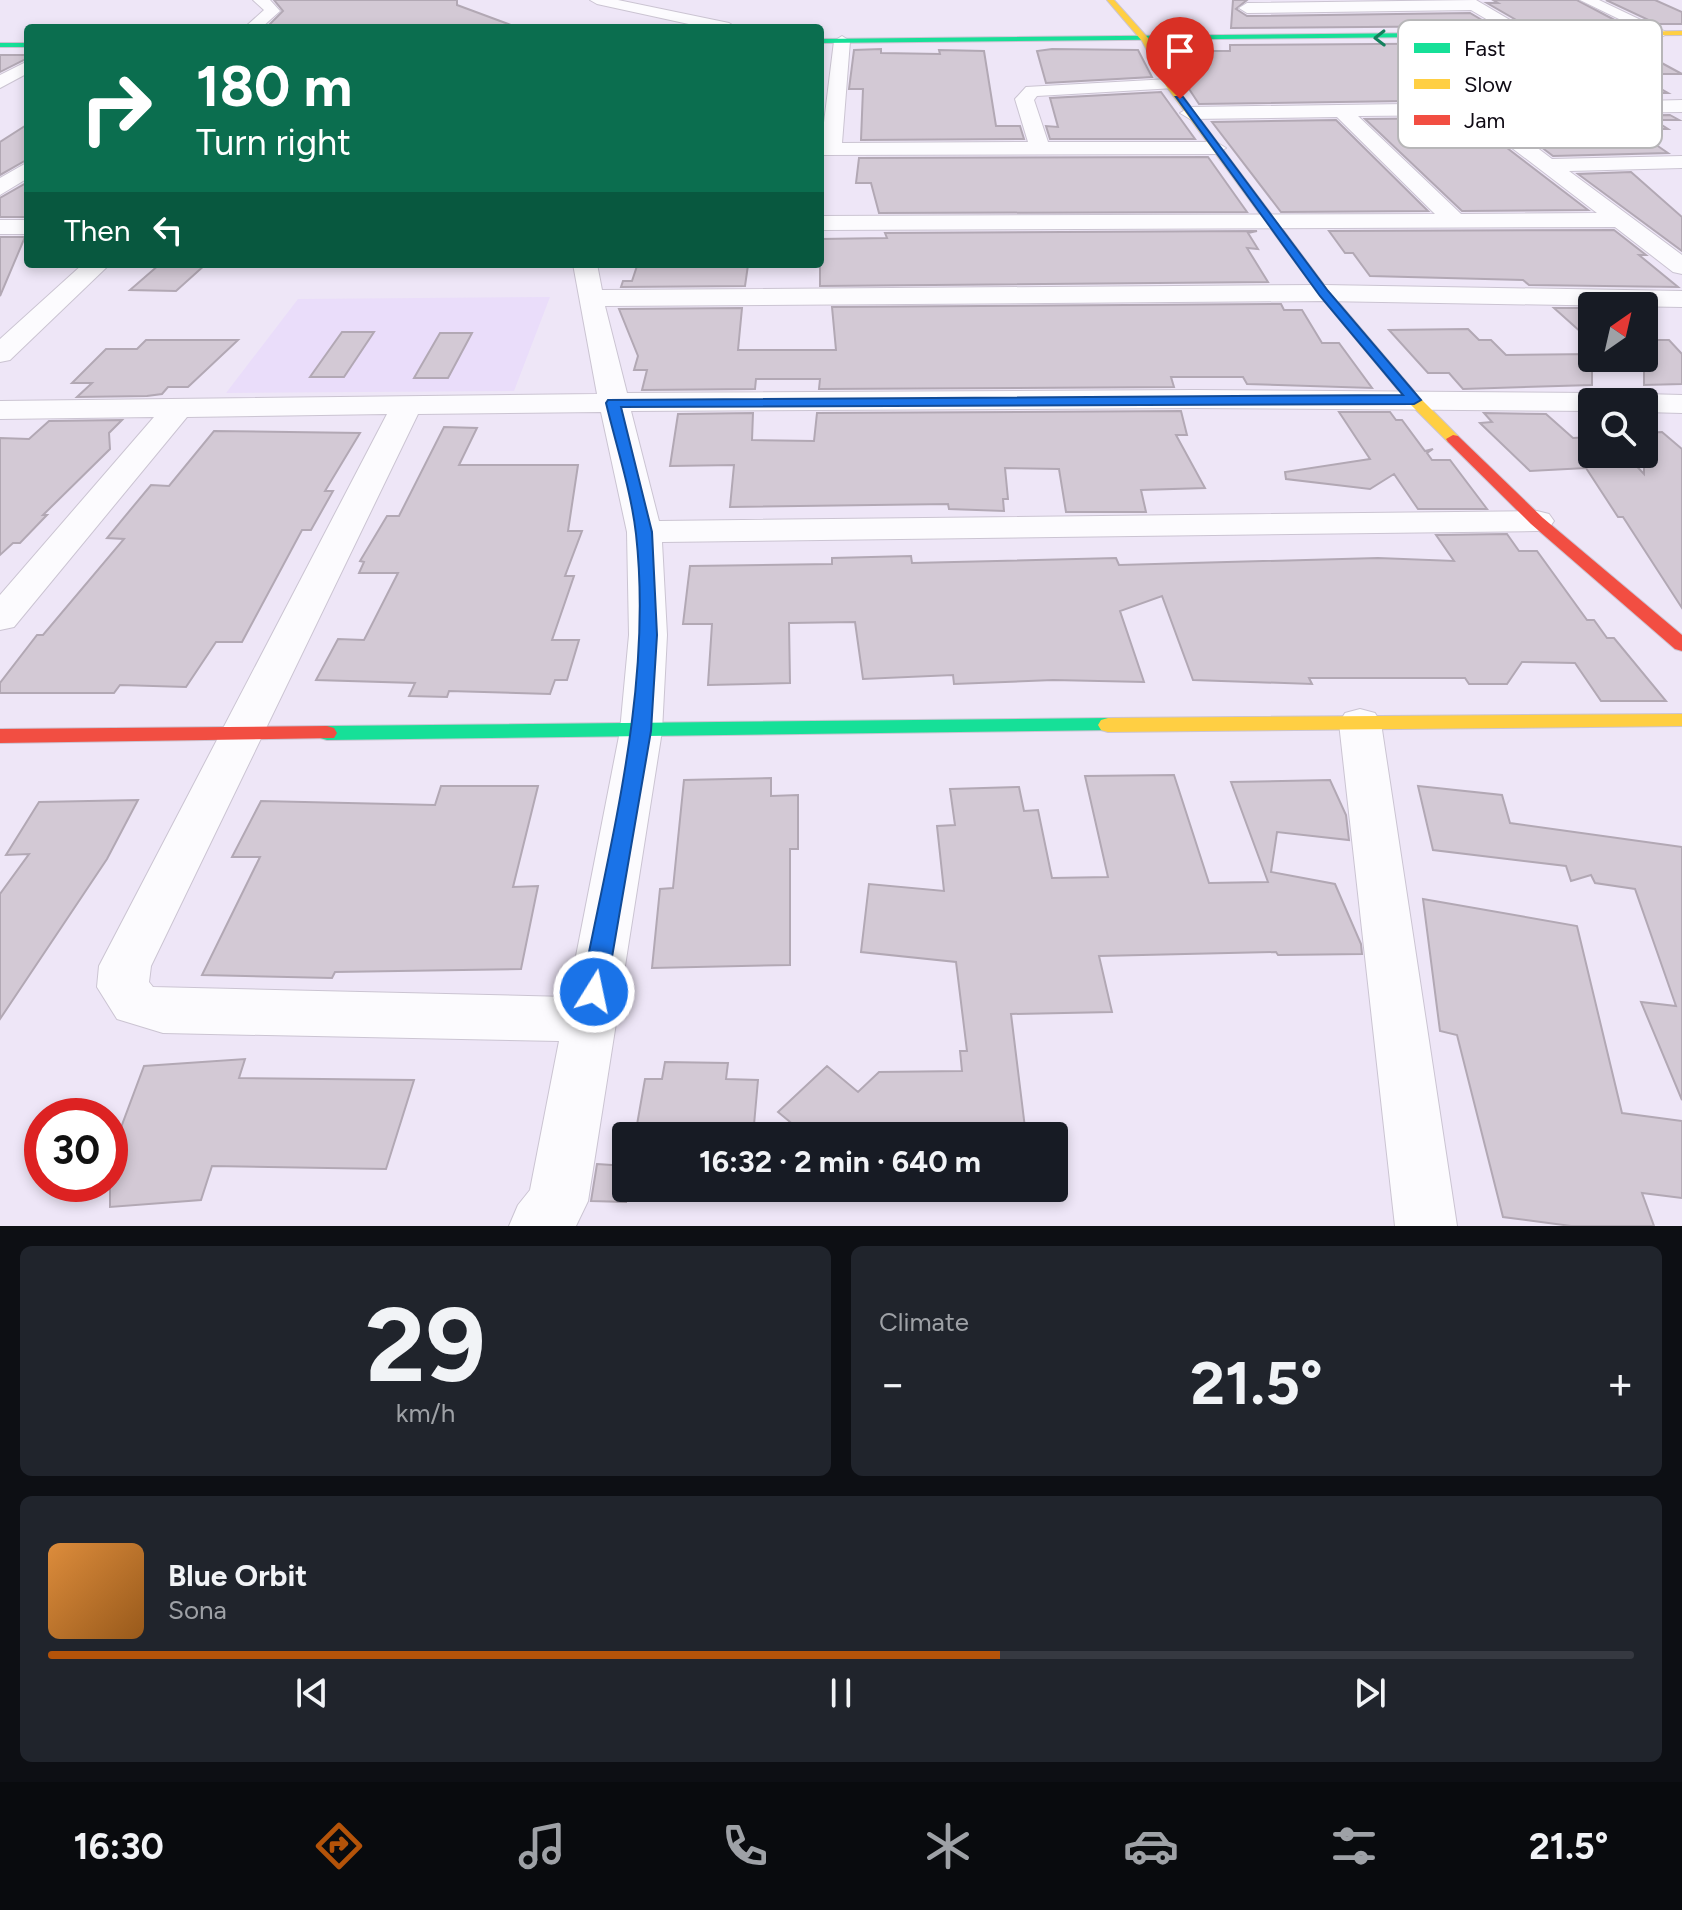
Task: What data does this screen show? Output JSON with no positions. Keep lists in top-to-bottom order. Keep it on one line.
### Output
{"legend":["Fast","Slow","Jam"],"north":"top right","page":{"turn":["180 m","Turn right"],"then":"Then","limit":"30","trip":"16:32 · 2 min · 640 m","tile":[["29","km/h"],"Climate"],"heat":["−","21.5°","+"],"song":["Blue Orbit","Sona"],"tabs":["16:30","21.5°"]}}
